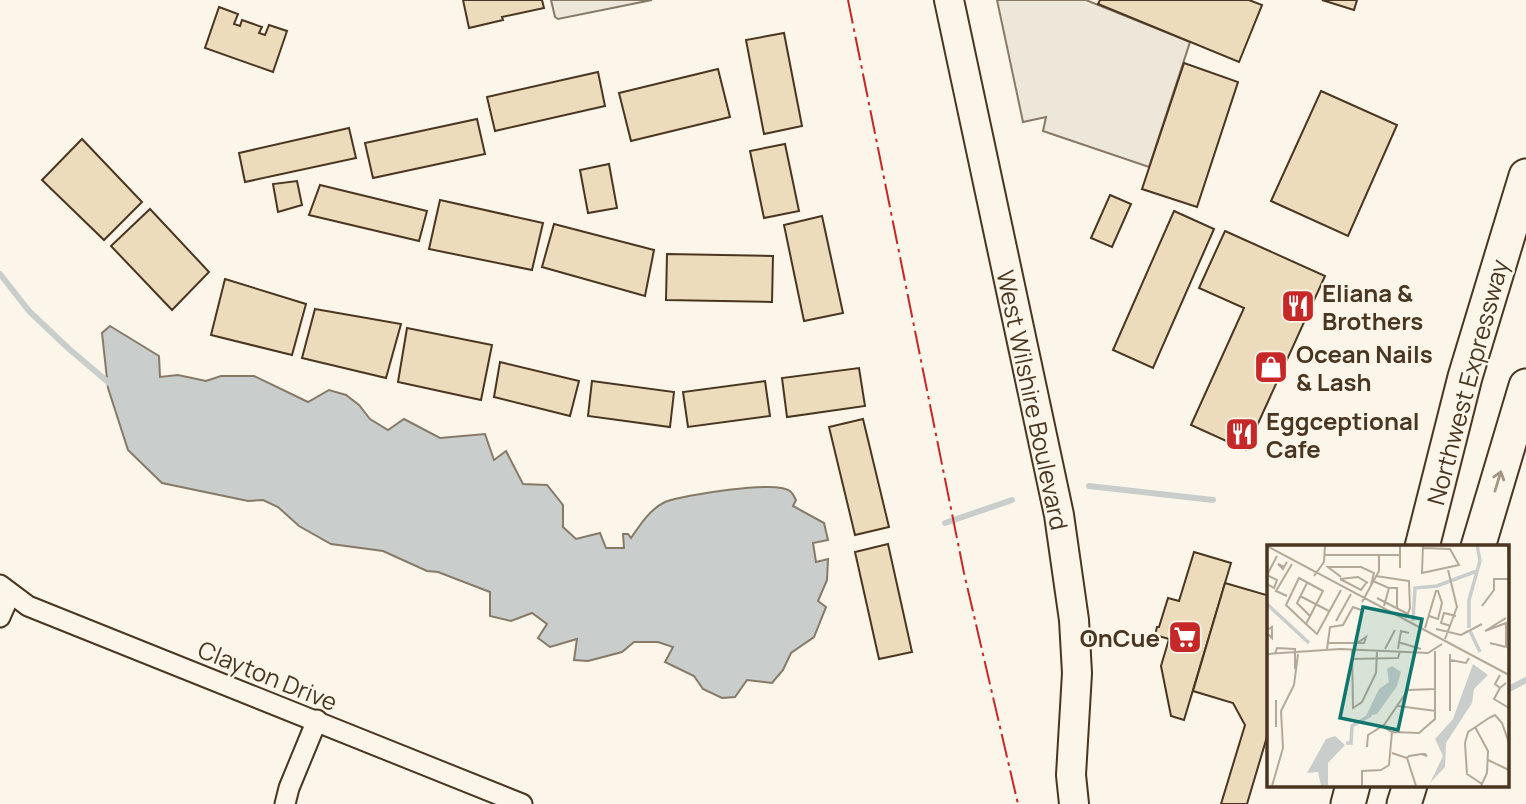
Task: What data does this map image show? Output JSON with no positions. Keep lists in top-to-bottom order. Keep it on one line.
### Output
{"streets":{"highway":["Northwest Expressway"],"main road":["West Wilshire Boulevard"],"street":["Clayton Drive"]},"places":{"restaurant":["Eliana & Brothers","Eggceptional Cafe"],"shop":["Ocean Nails & Lash"],"supermarket":["OnCue"]}}
